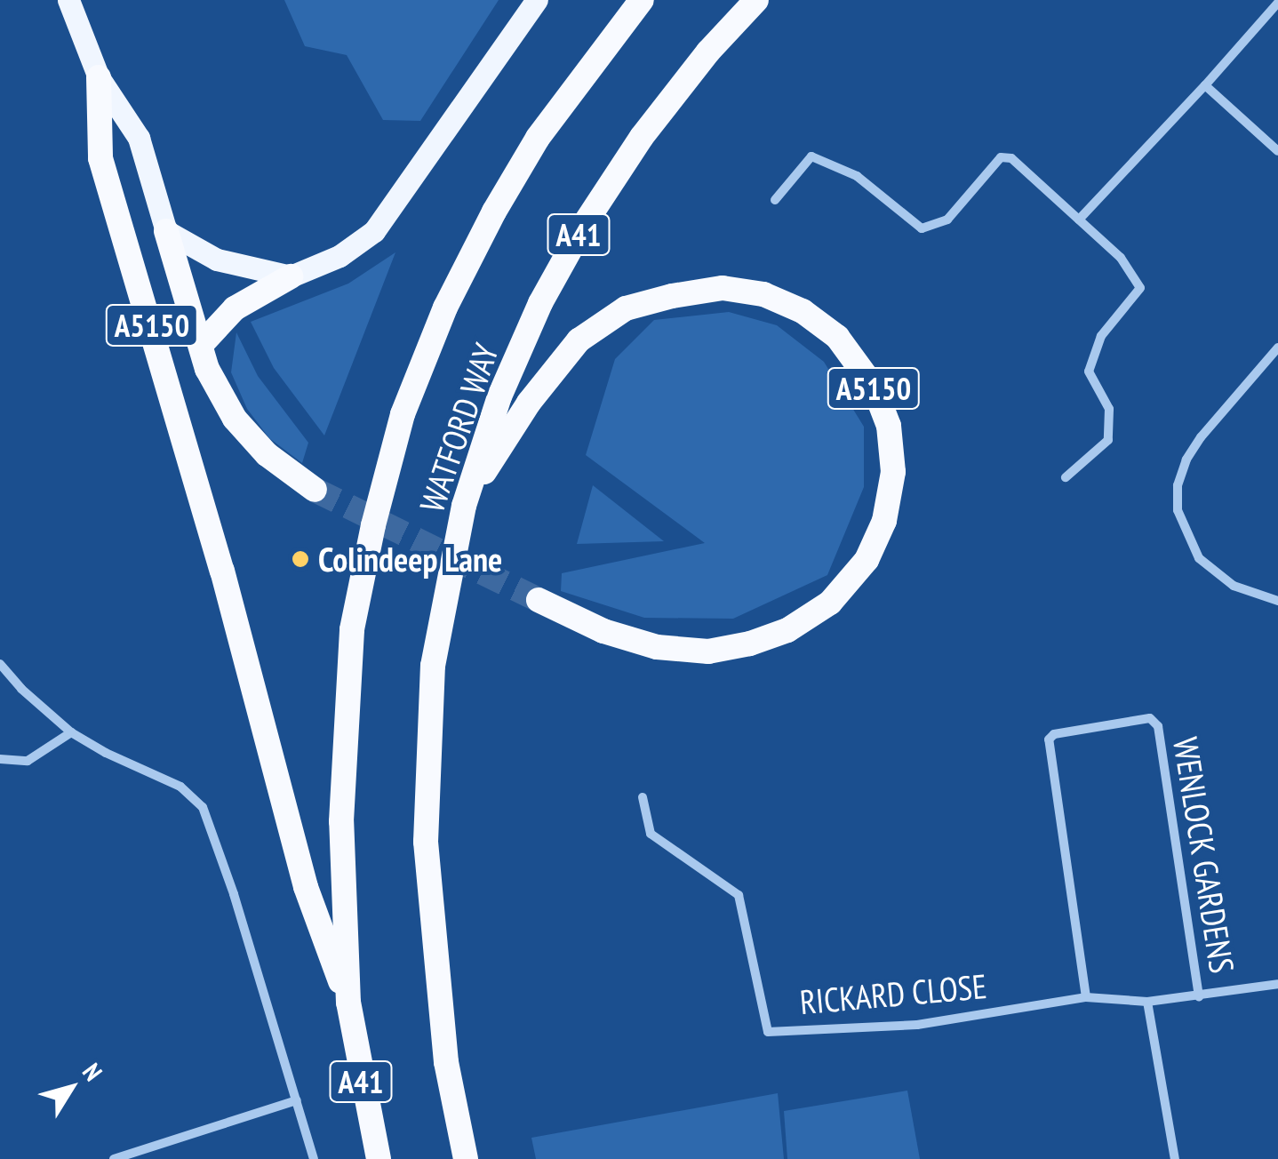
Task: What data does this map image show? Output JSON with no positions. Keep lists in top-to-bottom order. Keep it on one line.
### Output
{"streets":{"highway":["A41","A5150","WATFORD WAY"],"street":["WENLOCK GARDENS","RICKARD CLOSE"]},"crossings":[["A5150","WATFORD WAY"],["WENLOCK GARDENS","RICKARD CLOSE"]],"places":["Colindeep Lane"],"north":"top right"}
